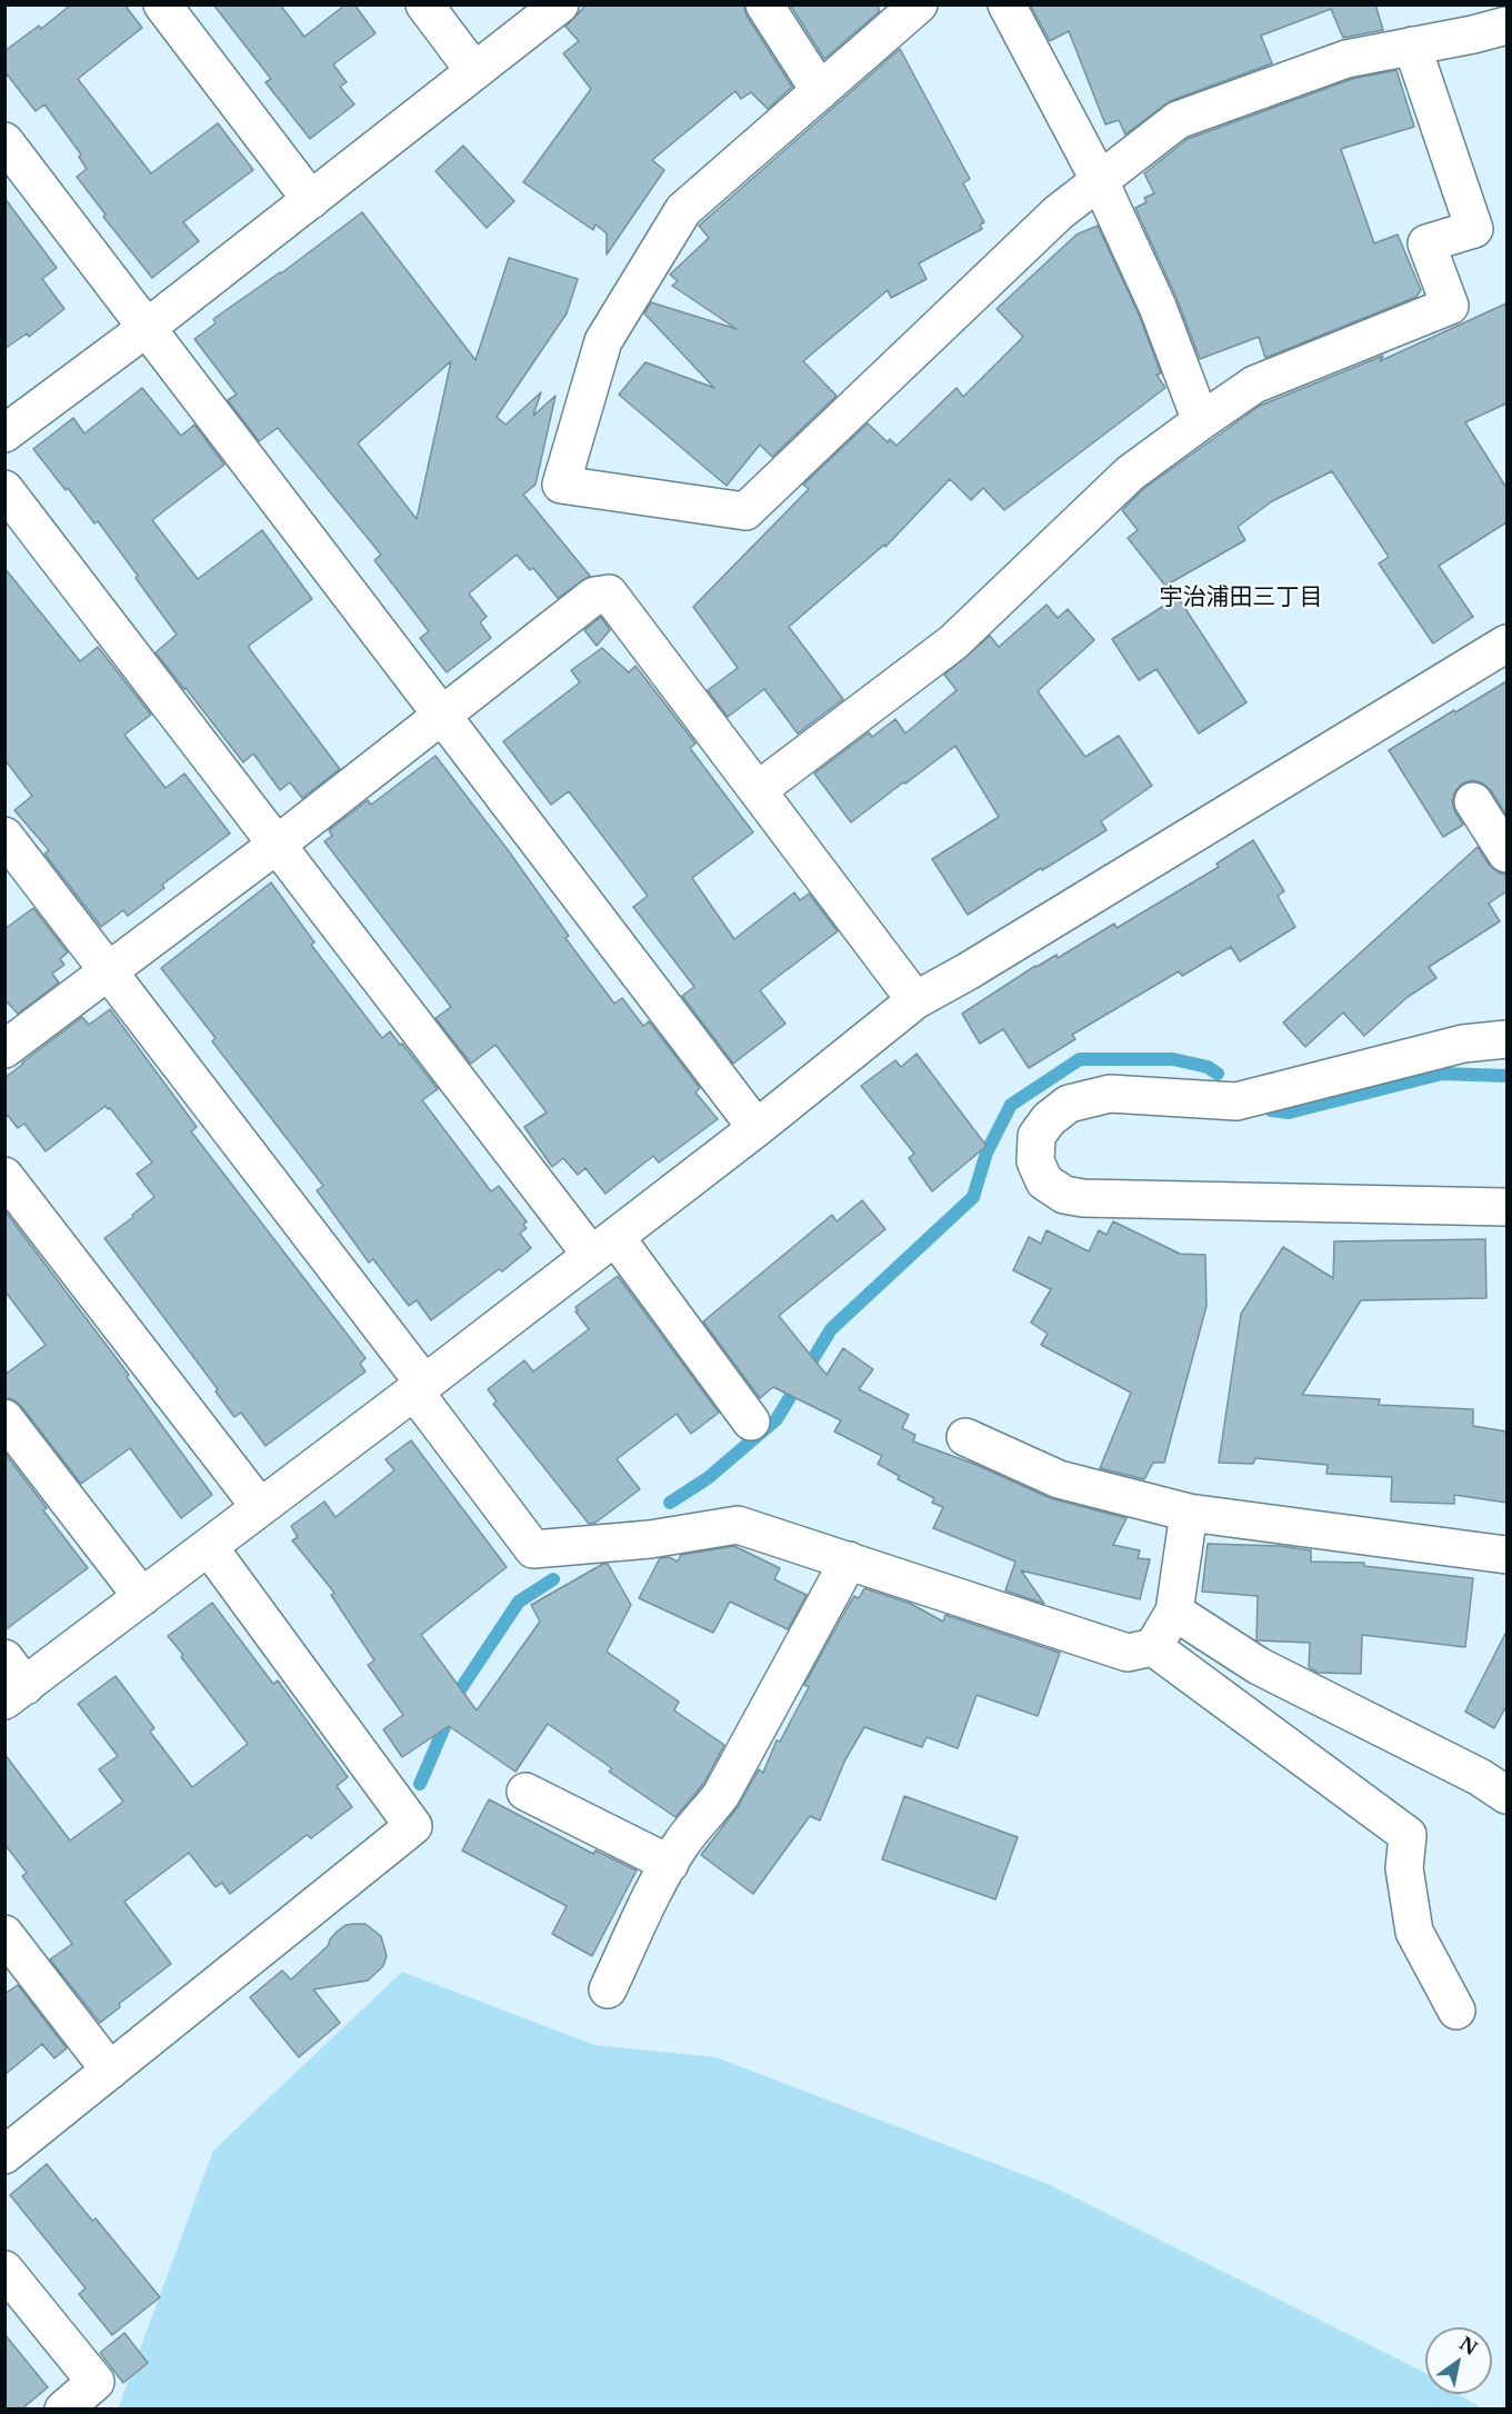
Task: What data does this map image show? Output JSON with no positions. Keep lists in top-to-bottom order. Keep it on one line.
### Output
{"districts":["宇治浦田三丁目"],"north":"top right"}
